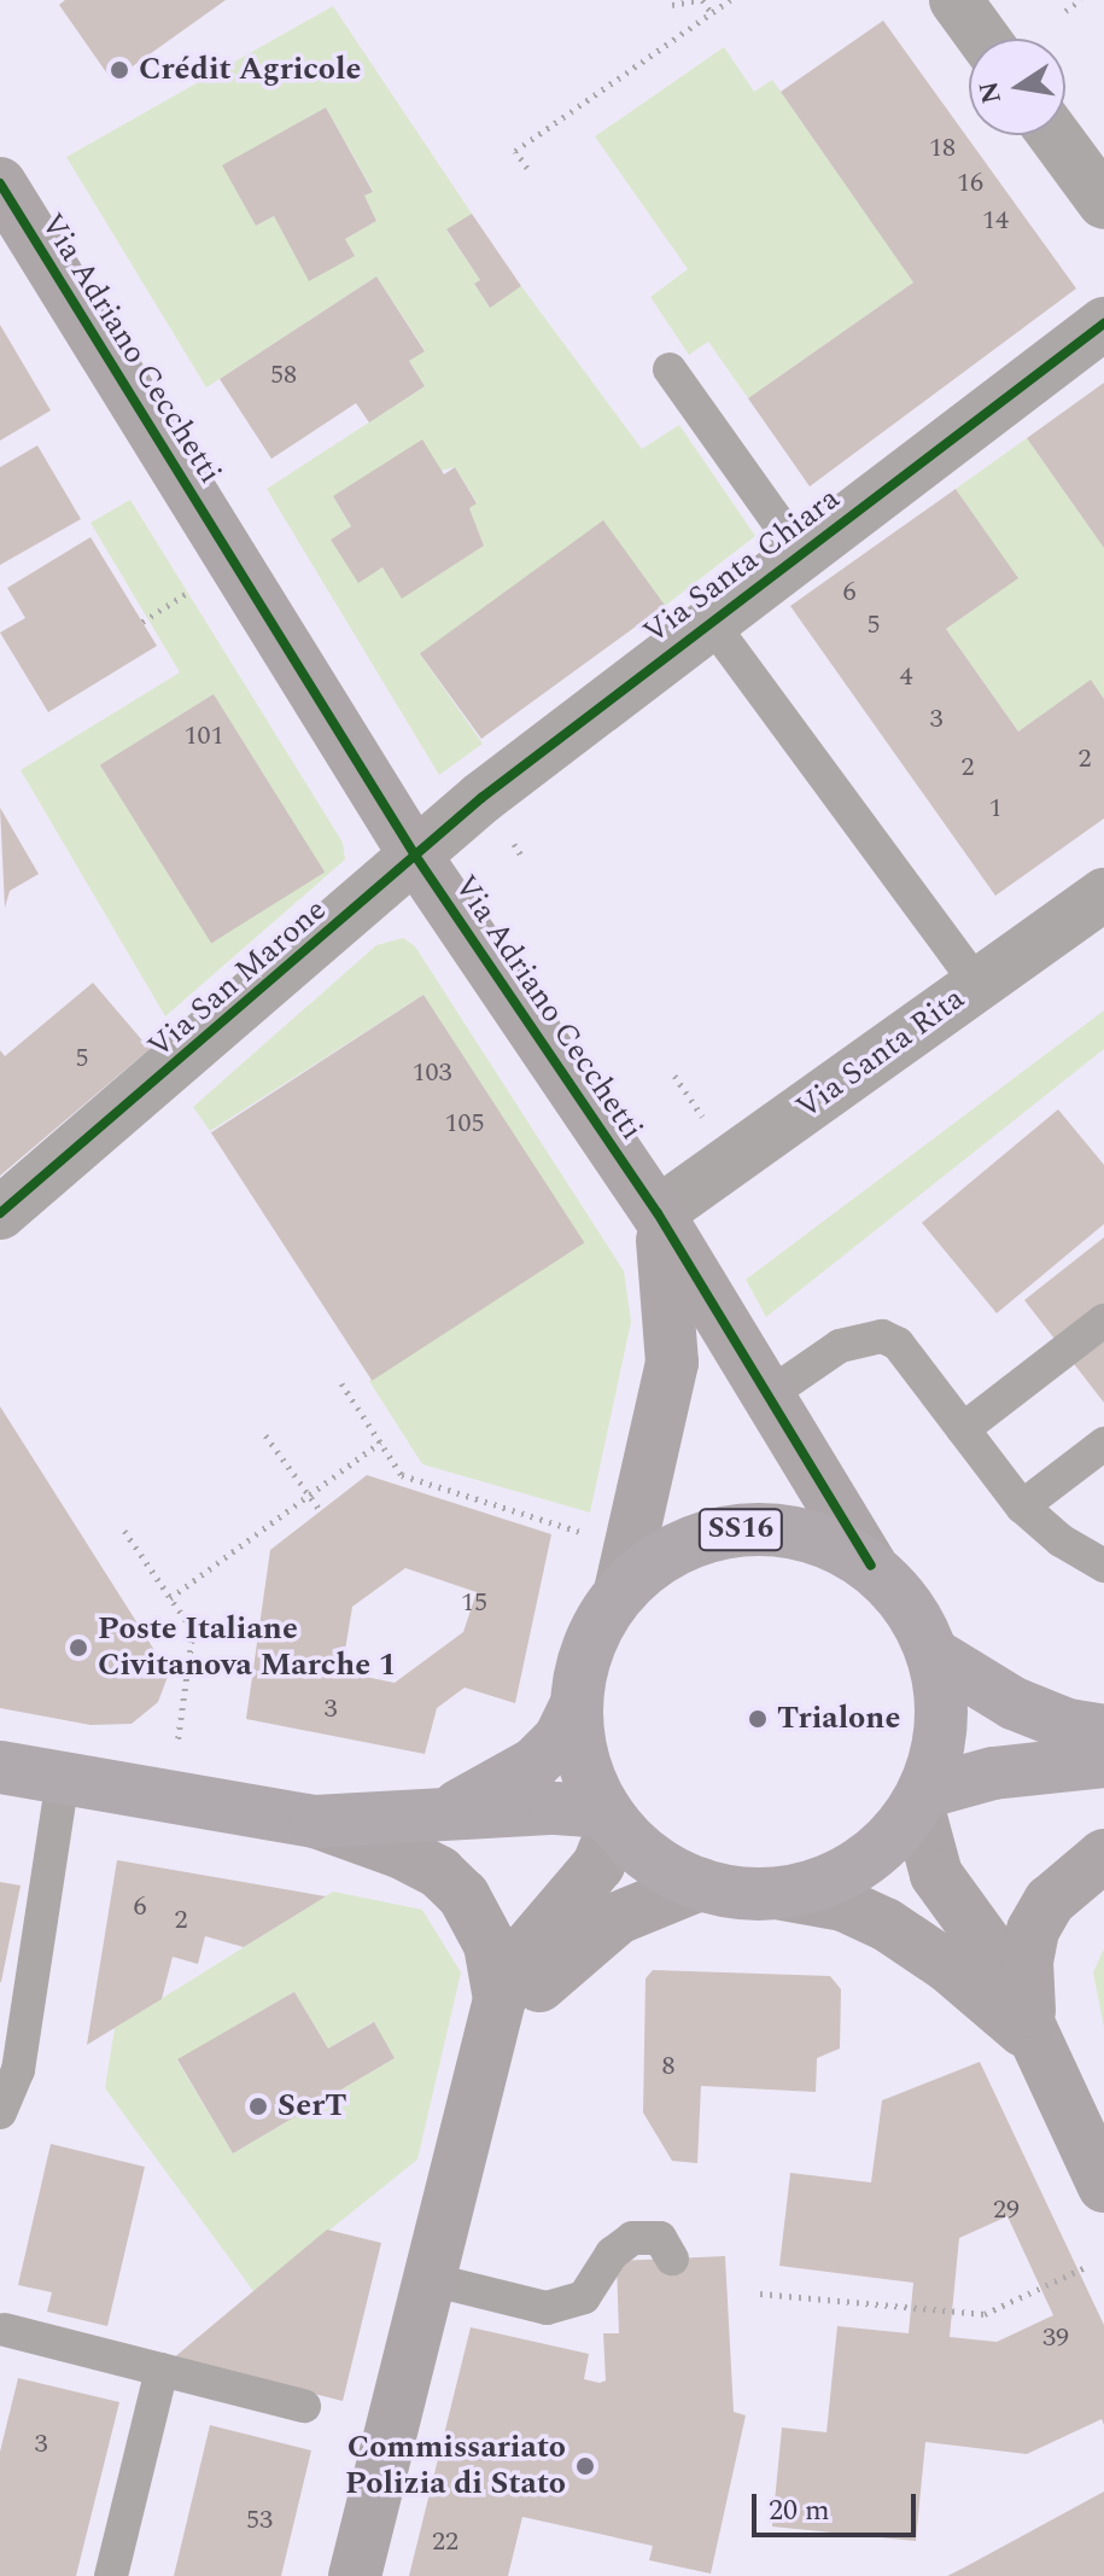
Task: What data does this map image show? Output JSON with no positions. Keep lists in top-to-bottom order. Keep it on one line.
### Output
{"streets":{"main road":["Via Adriano Cecchetti","SS16"],"street":["Via Santa Chiara","Via San Marone","Via Santa Rita"]},"crossings":[["Via Adriano Cecchetti","Via Santa Chiara"],["Via Adriano Cecchetti","Via San Marone"],["Via Adriano Cecchetti","Via Santa Rita"],["Via Adriano Cecchetti","SS16"],["Via Santa Chiara","Via San Marone"]],"places":["Crédit Agricole","Poste Italiane Civitanova Marche 1","Trialone","SerT","Commissariato Polizia di Stato"],"house_numbers":["18","16","14","58","6","5","4","3","101","2","2","1","5","103","105","15","3","6","2","8","29","39","3","53","22"],"scale_bar":"20 m","north":"left"}
